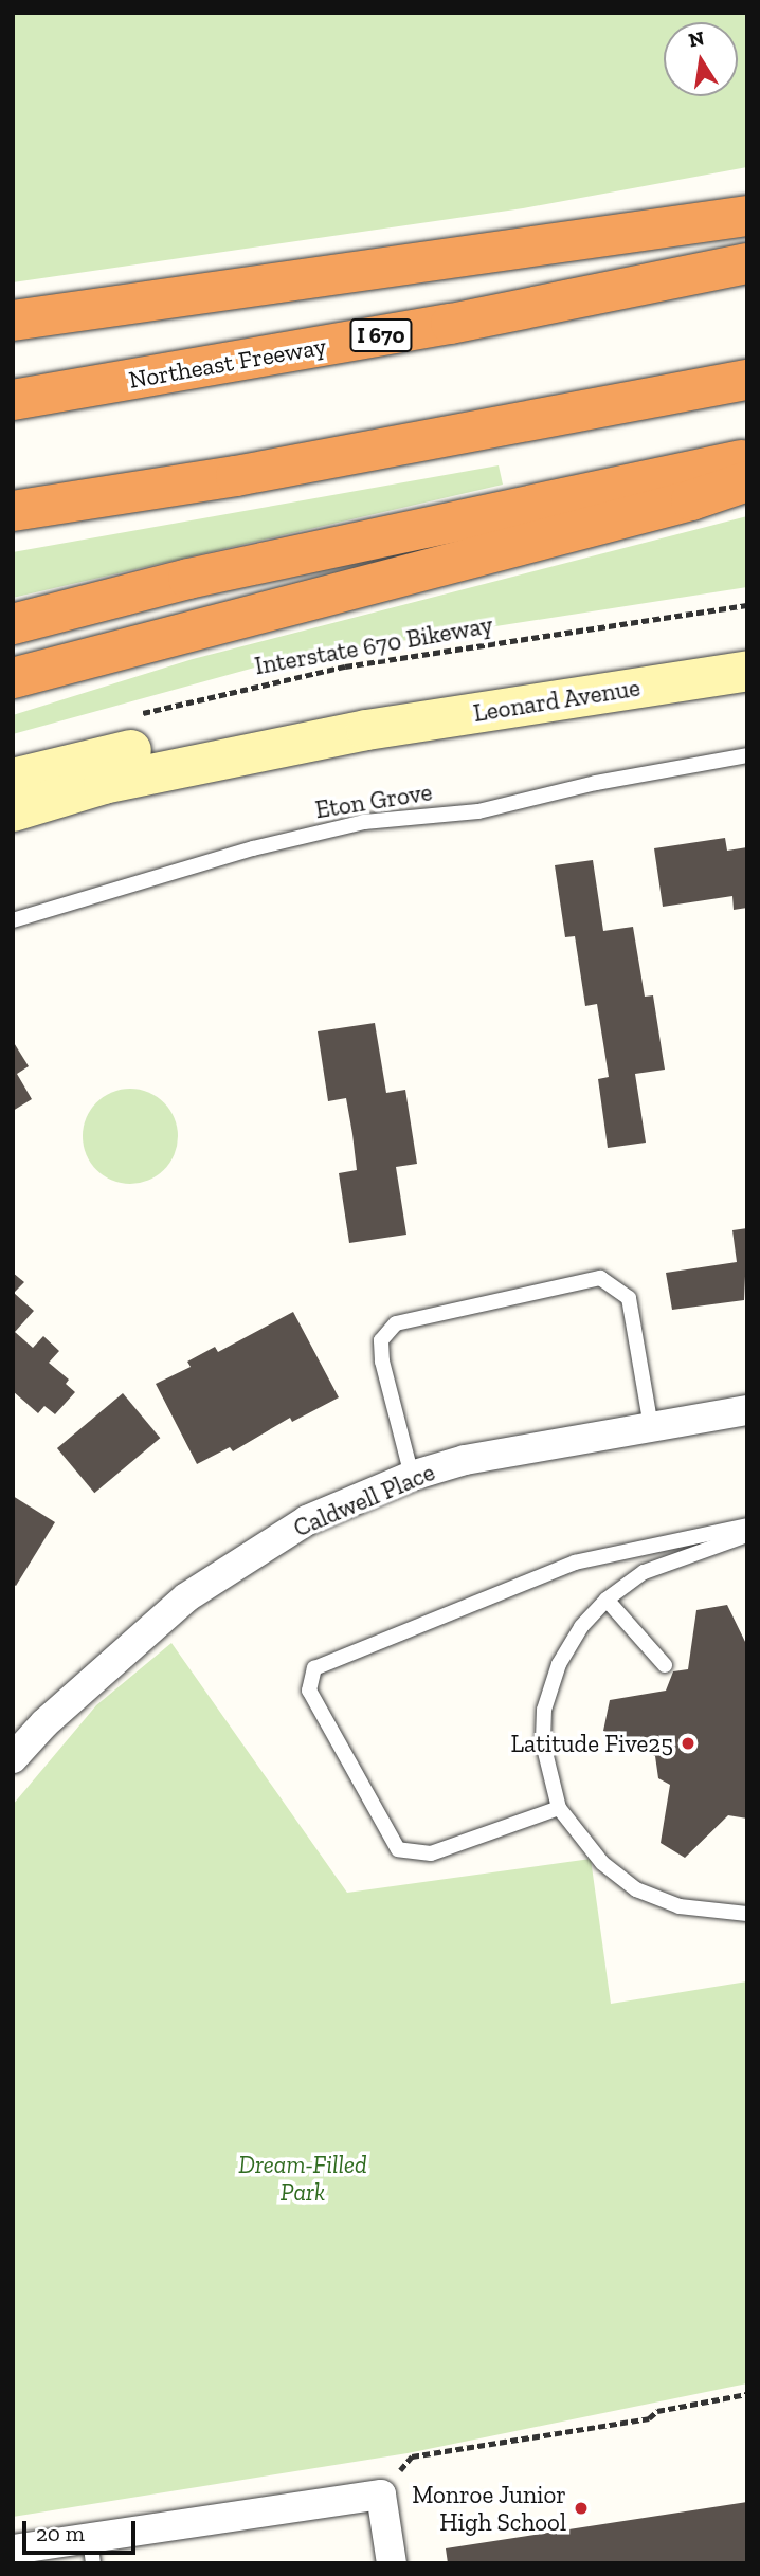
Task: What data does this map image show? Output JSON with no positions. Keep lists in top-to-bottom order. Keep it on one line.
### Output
{"streets":{"highway":["I 670","Northeast Freeway"],"street":["Leonard Avenue","Caldwell Place"],"lane":["Eton Grove"],"path":["Interstate 670 Bikeway"]},"parks":["Dream-Filled Park"],"places":["Latitude Five25","Monroe Junior High School"],"scale_bar":"20 m","north":"top"}
